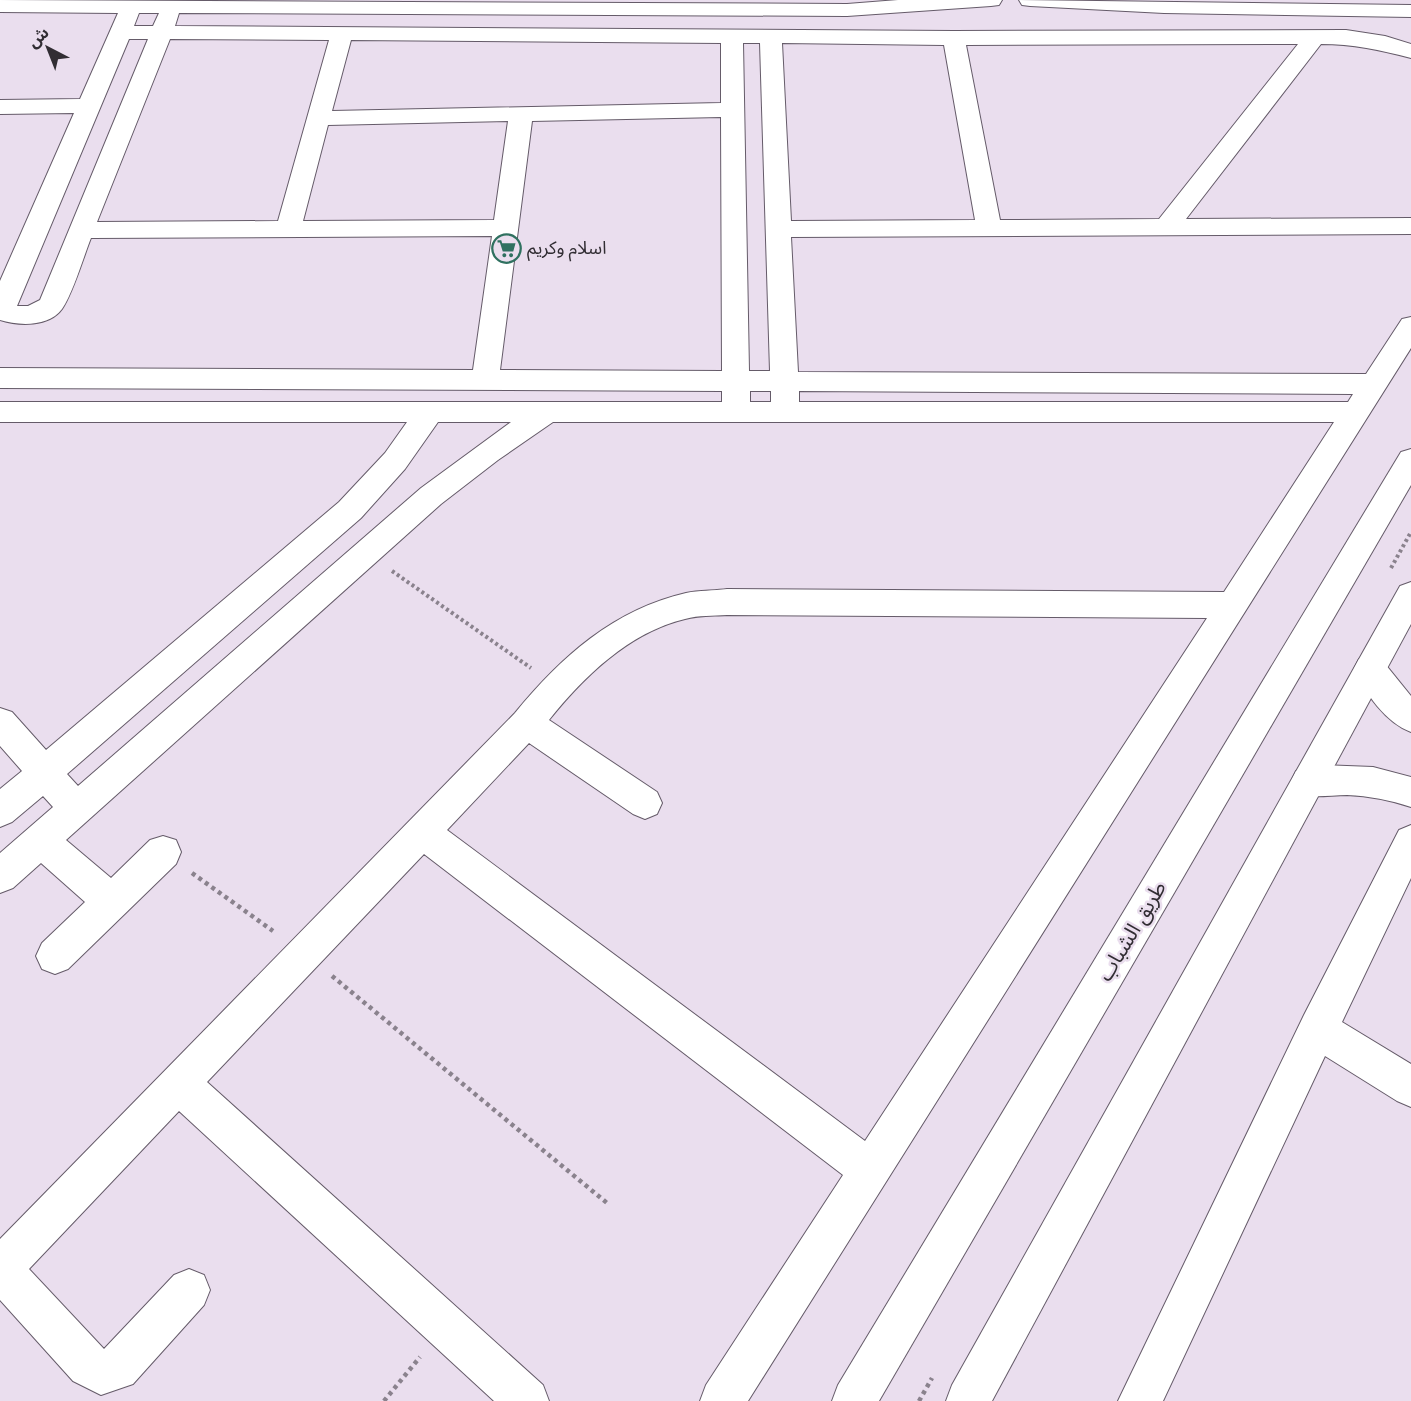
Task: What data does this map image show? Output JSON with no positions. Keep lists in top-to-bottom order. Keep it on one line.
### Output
{"streets":{"street":["طريق الشباب"]},"places":{"supermarket":["اسلام وكريم"]},"north":"top left"}
